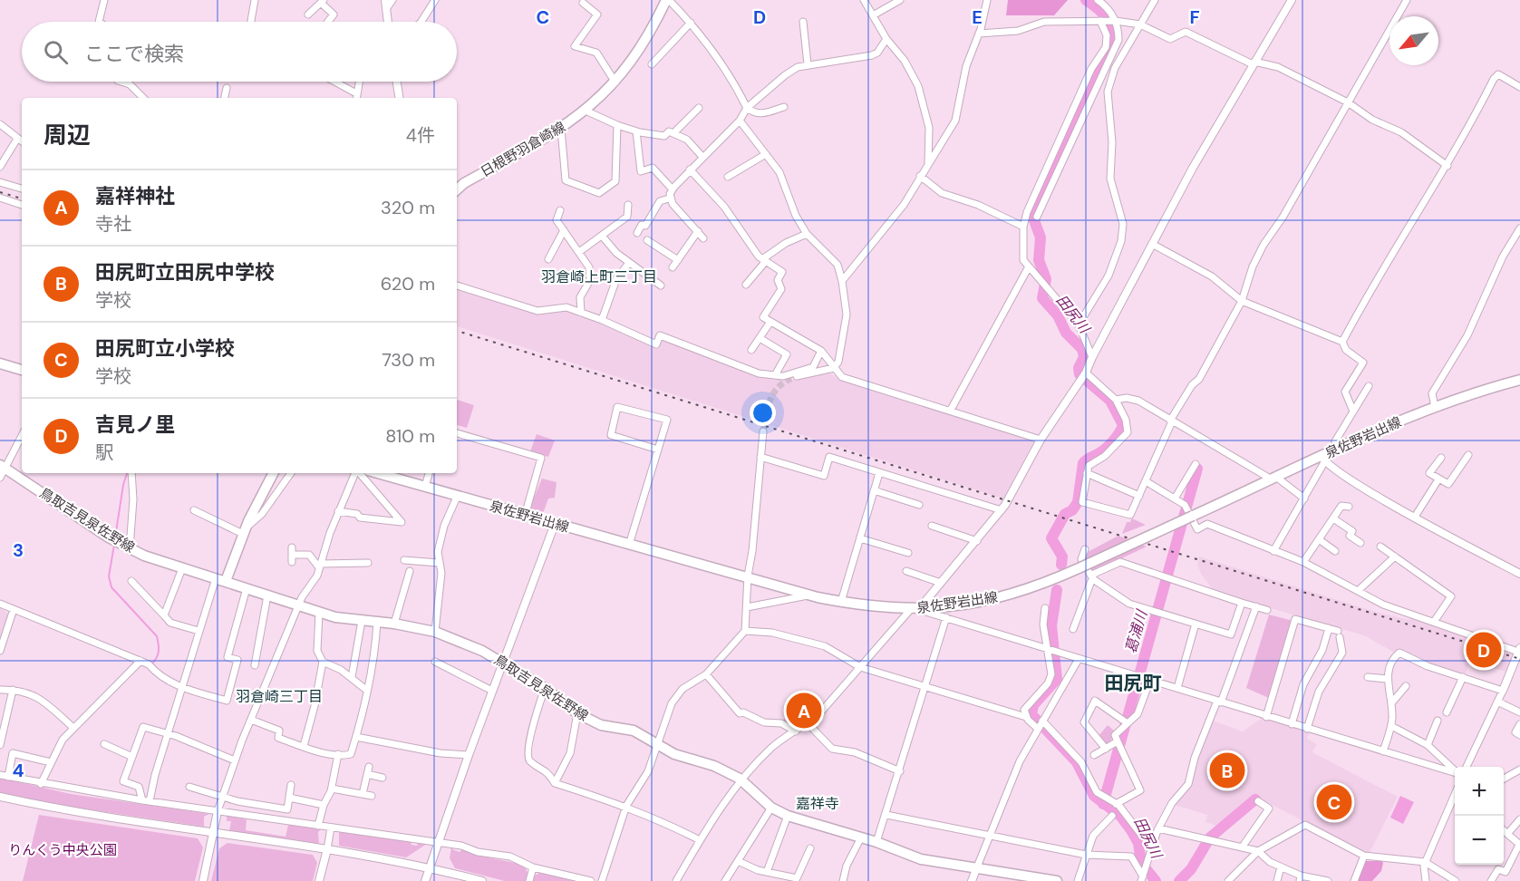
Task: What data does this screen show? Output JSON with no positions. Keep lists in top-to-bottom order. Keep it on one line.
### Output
{"streets":{"main road":["日根野羽倉崎線","泉佐野岩出線","鳥取吉見泉佐野線"]},"districts":["羽倉崎上町三丁目","田尻町","羽倉崎三丁目","嘉祥寺"],"water":["田尻川","葛浦川"],"parks":["りんくう中央公園"],"north":"bottom left","page":{"search":"ここで検索","heading":["周辺","4件"],"list":[{"mark":"A","name":"嘉祥神社","note":"寺社","value":"320 m"},{"mark":"B","name":"田尻町立田尻中学校","note":"学校","value":"620 m"},{"mark":"C","name":"田尻町立小学校","note":"学校","value":"730 m"},{"mark":"D","name":"吉見ノ里","note":"駅","value":"810 m"}],"pins":["D","A","B","C"],"map_buttons":["+","−"]},"grid":{"columns":["C","D","E","F"],"rows":["3","4"]}}
